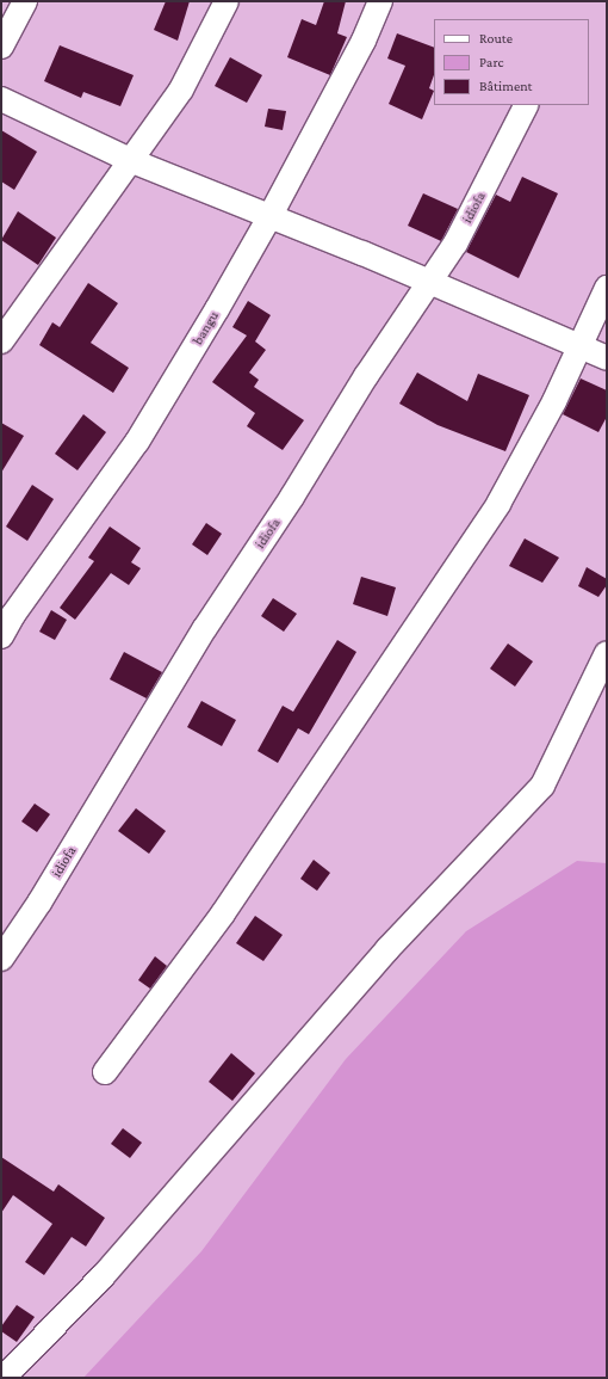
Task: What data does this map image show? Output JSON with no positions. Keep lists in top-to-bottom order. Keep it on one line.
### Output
{"streets":{"street":["idiofa","bangu"]},"legend":["Route","Parc","Bâtiment"]}
